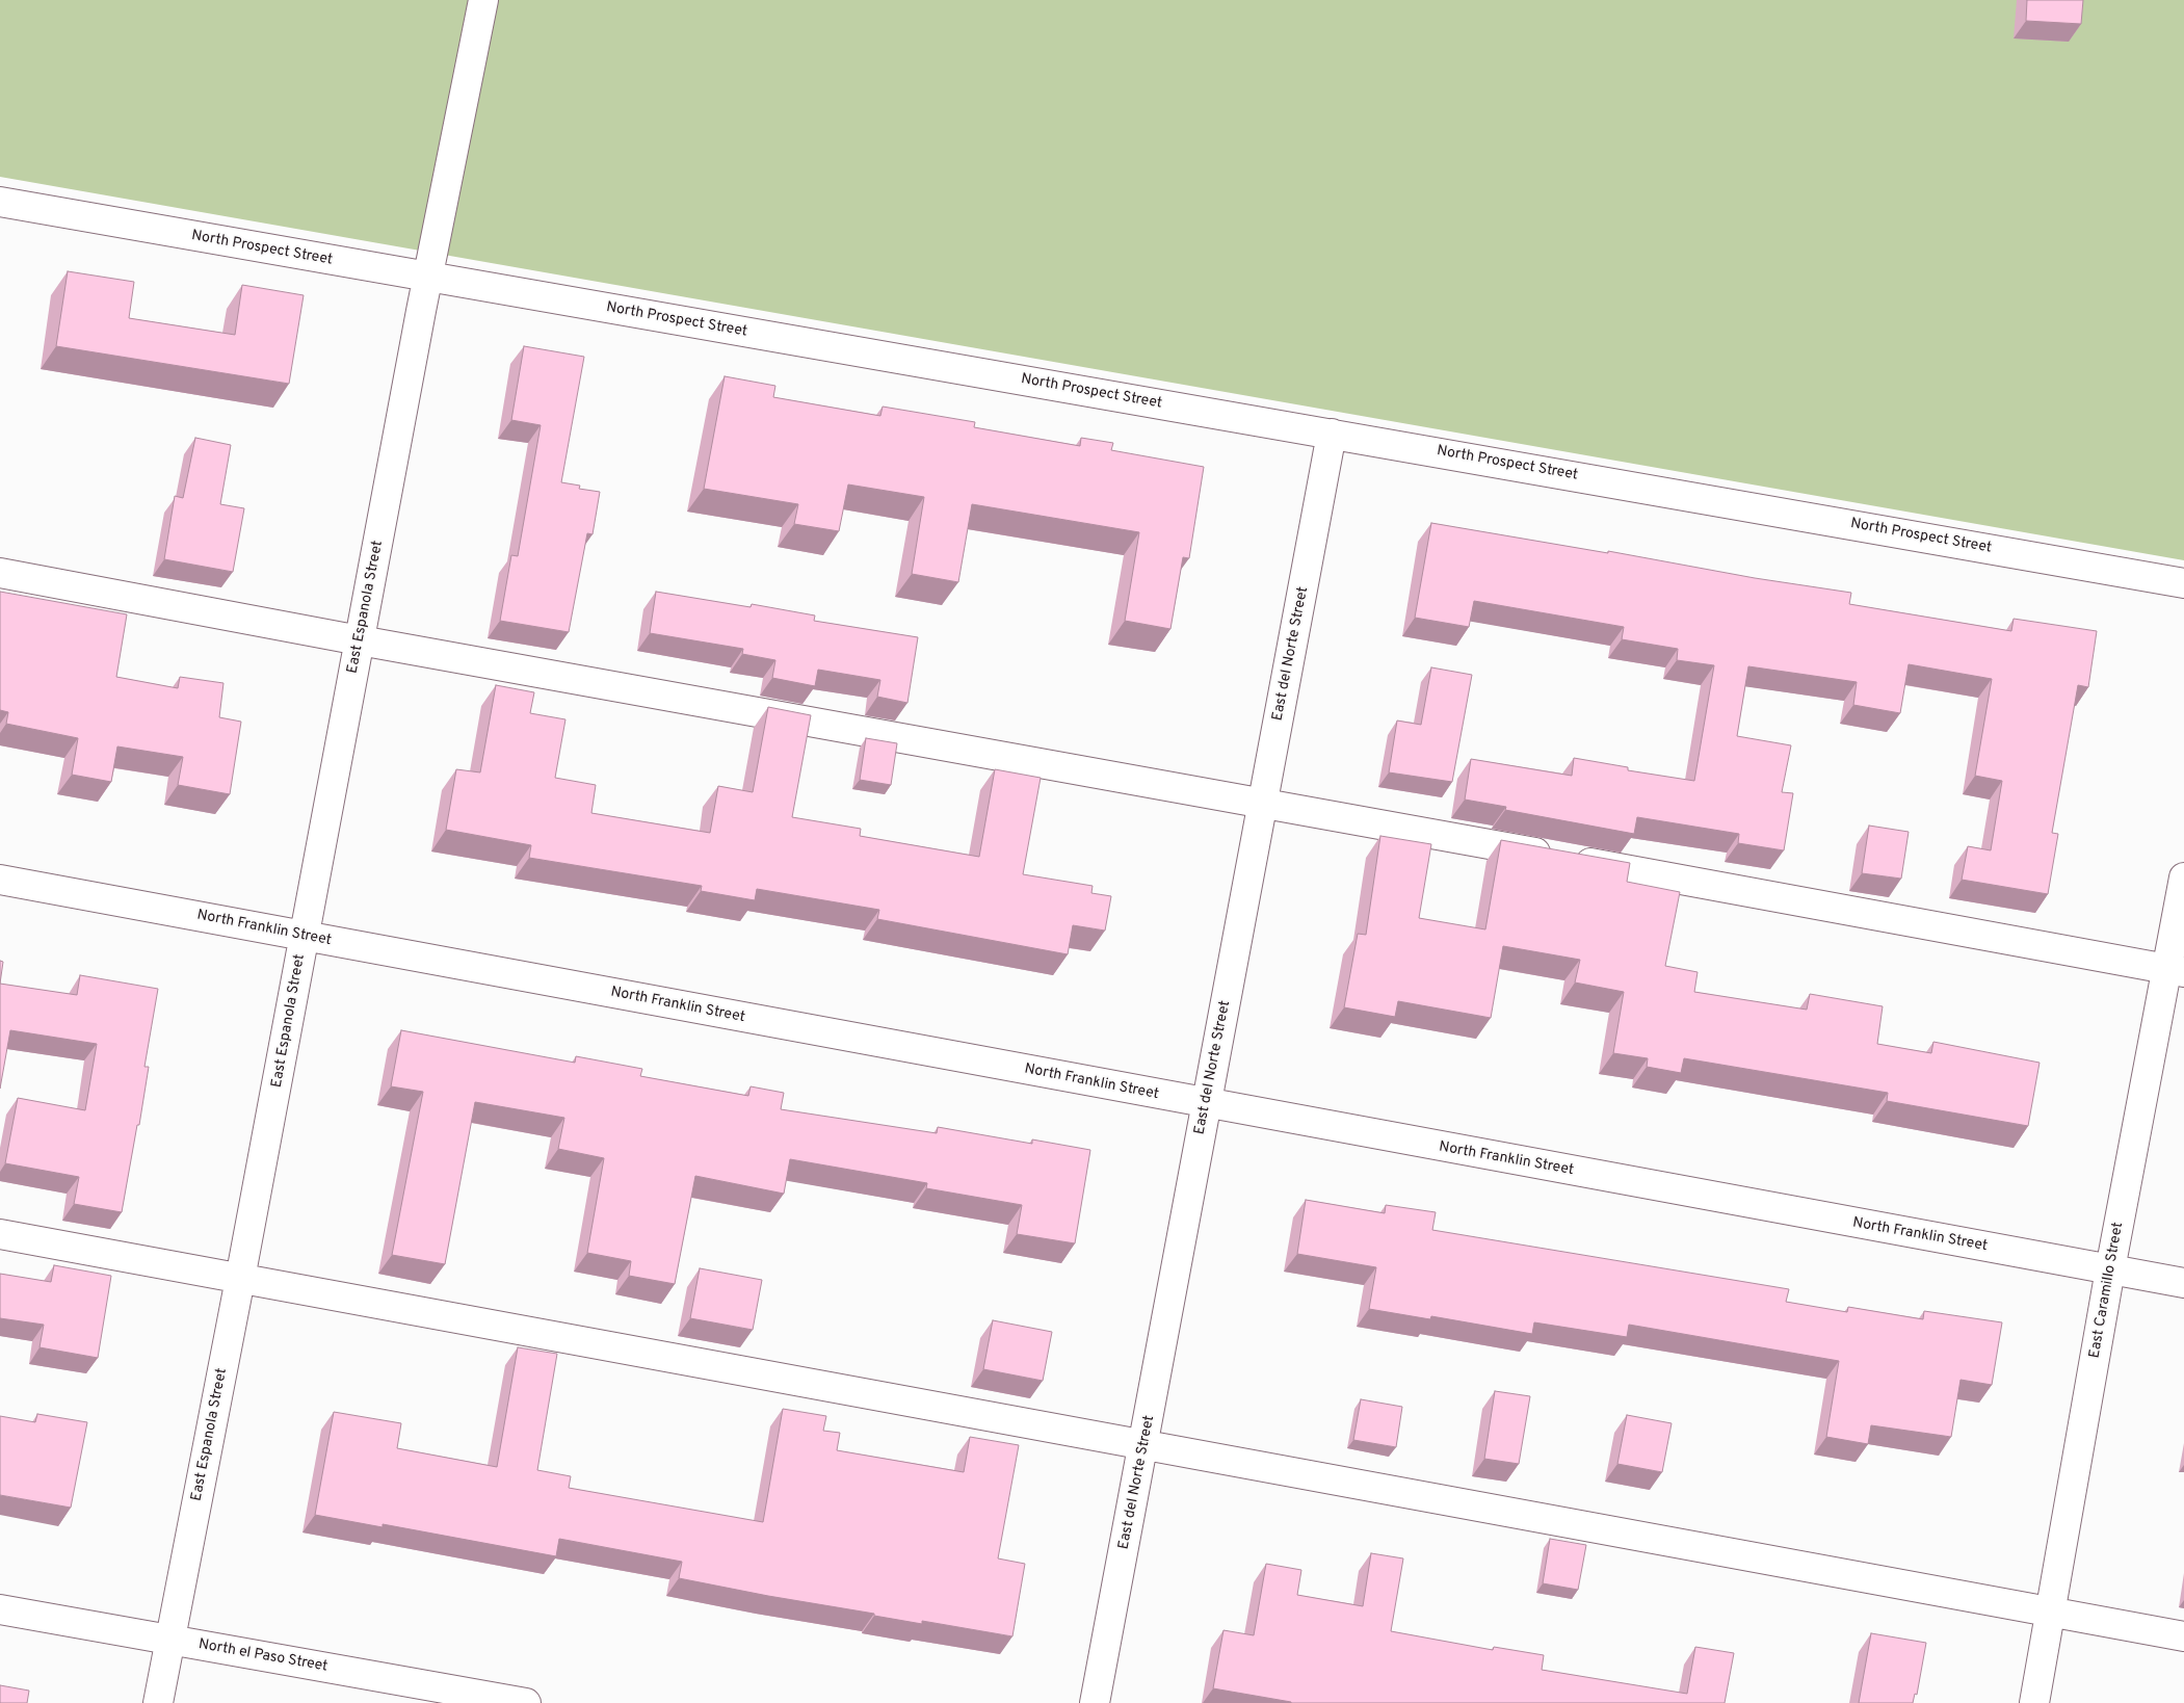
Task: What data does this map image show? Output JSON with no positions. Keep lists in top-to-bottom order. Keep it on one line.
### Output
{"streets":{"street":["North Prospect Street","East Espanola Street","East del Norte Street","North Franklin Street","East Caramillo Street","North el Paso Street"]},"crossings":[["North Prospect Street","East Espanola Street"],["North Prospect Street","East del Norte Street"],["East Espanola Street","North Franklin Street"],["East Espanola Street","North el Paso Street"],["East del Norte Street","North Franklin Street"],["North Franklin Street","East Caramillo Street"]]}
